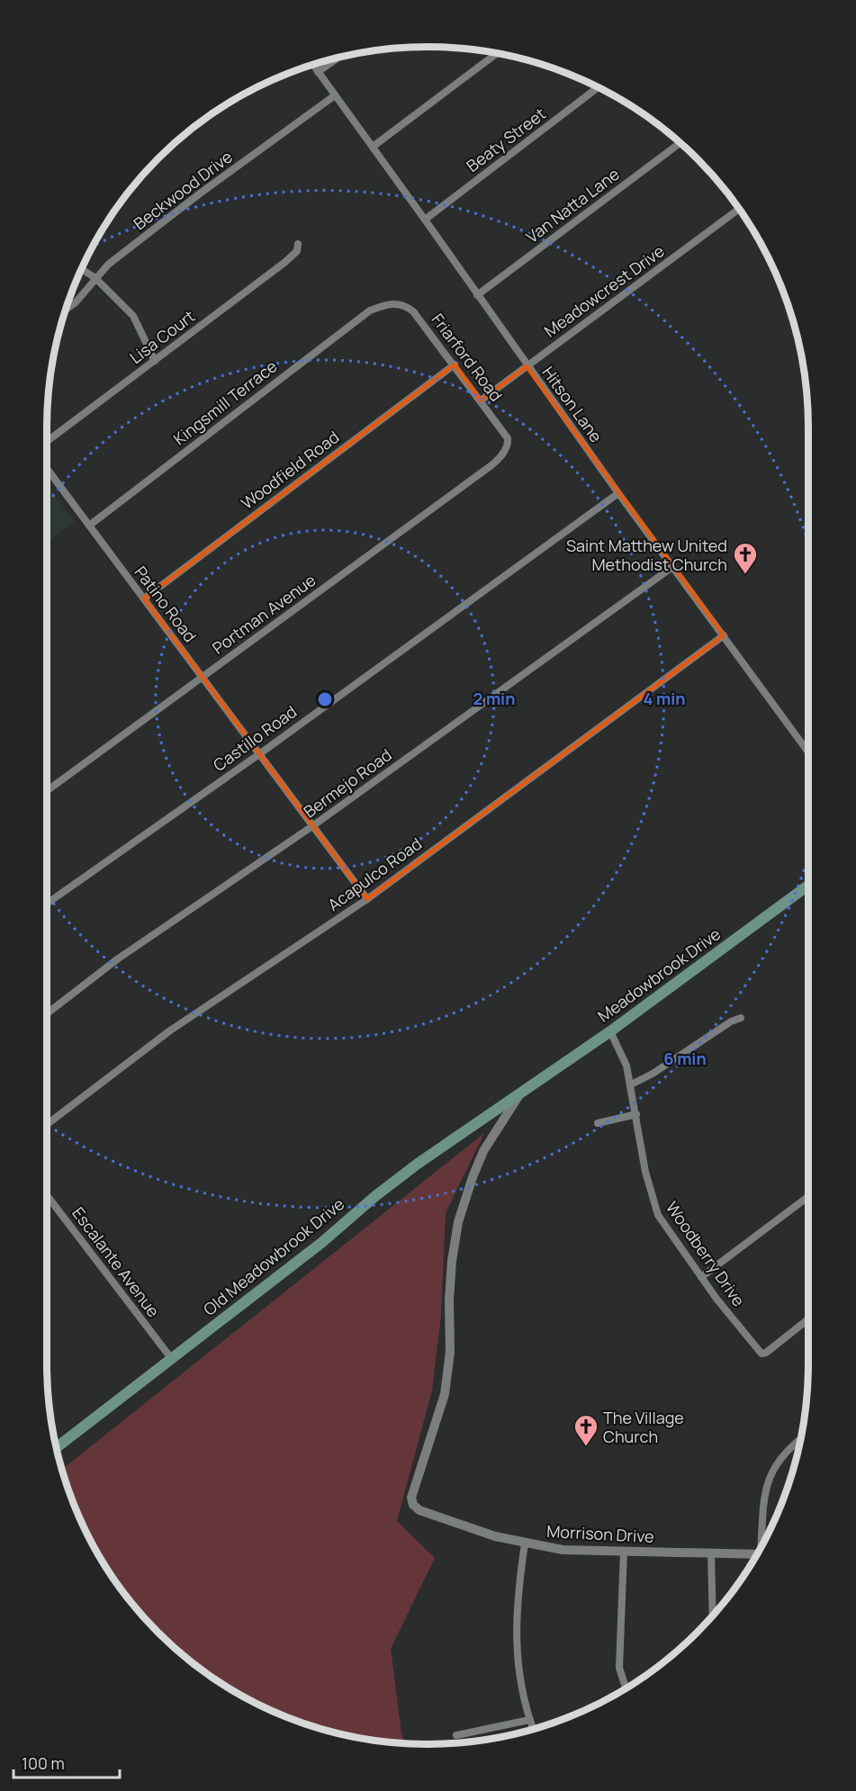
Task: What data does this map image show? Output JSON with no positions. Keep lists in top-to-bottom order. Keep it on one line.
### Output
{"streets":{"main road":["Meadowbrook Drive","Old Meadowbrook Drive"],"street":["Beaty Street","Beckwood Drive","Van Natta Lane","Meadowcrest Drive","Lisa Court","Friarford Road","Kingsmill Terrace","Hitson Lane","Woodfield Road","Patino Road","Portman Avenue","Castillo Road","Bermejo Road","Acapulco Road","Woodberry Drive","Escalante Avenue","Morrison Drive"]},"crossings":[["Beaty Street","Hitson Lane"],["Beckwood Drive","Hitson Lane"],["Van Natta Lane","Hitson Lane"],["Meadowcrest Drive","Friarford Road"],["Meadowcrest Drive","Hitson Lane"],["Friarford Road","Kingsmill Terrace"],["Friarford Road","Woodfield Road"],["Friarford Road","Portman Avenue"],["Kingsmill Terrace","Patino Road"],["Hitson Lane","Castillo Road"],["Hitson Lane","Bermejo Road"],["Hitson Lane","Acapulco Road"],["Woodfield Road","Patino Road"],["Patino Road","Portman Avenue"],["Patino Road","Castillo Road"],["Patino Road","Bermejo Road"],["Patino Road","Acapulco Road"],["Meadowbrook Drive","Woodberry Drive"],["Meadowbrook Drive","Old Meadowbrook Drive"],["Meadowbrook Drive","Morrison Drive"],["Old Meadowbrook Drive","Escalante Avenue"],["Old Meadowbrook Drive","Morrison Drive"]],"places":{"church":["Saint Matthew United Methodist Church","The Village Church"]},"scale_bar":"100 m","rings":["2 min","4 min","6 min"]}
